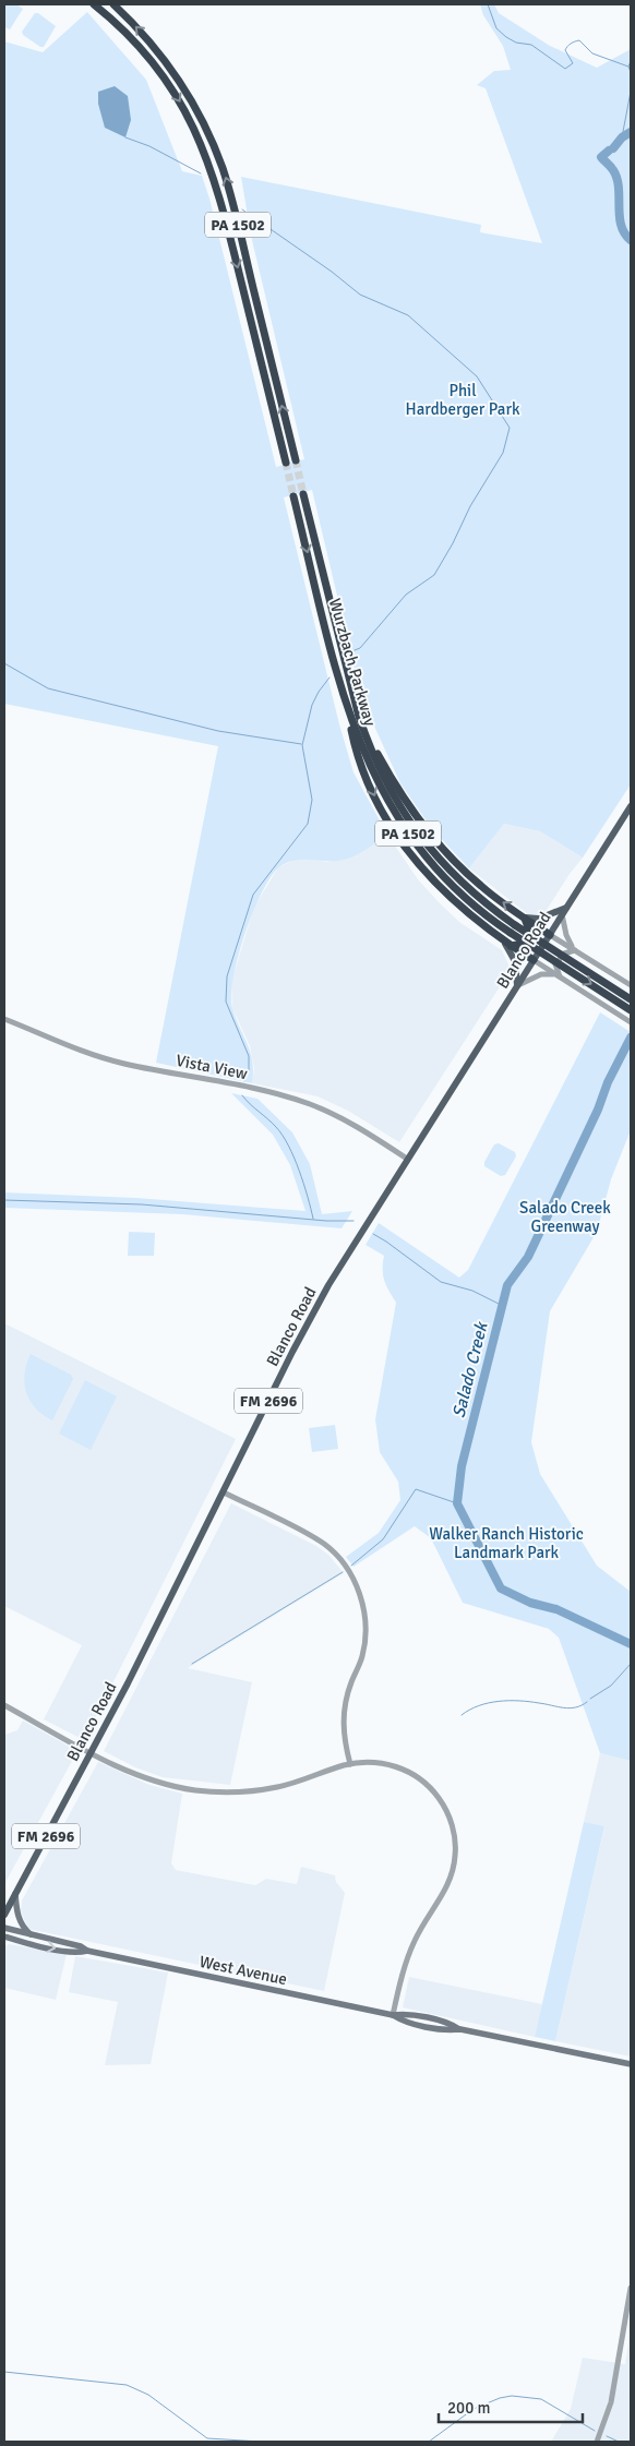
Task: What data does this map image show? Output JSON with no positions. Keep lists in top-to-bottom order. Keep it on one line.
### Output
{"streets":{"highway":["PA 1502","Wurzbach Parkway"],"main road":["Blanco Road","FM 2696","West Avenue"],"street":["Vista View"]},"crossings":[["Blanco Road","Vista View"]],"water":["Salado Creek"],"parks":["Phil Hardberger Park","Salado Creek Greenway","Walker Ranch Historic Landmark Park"],"scale_bar":"200 m"}
